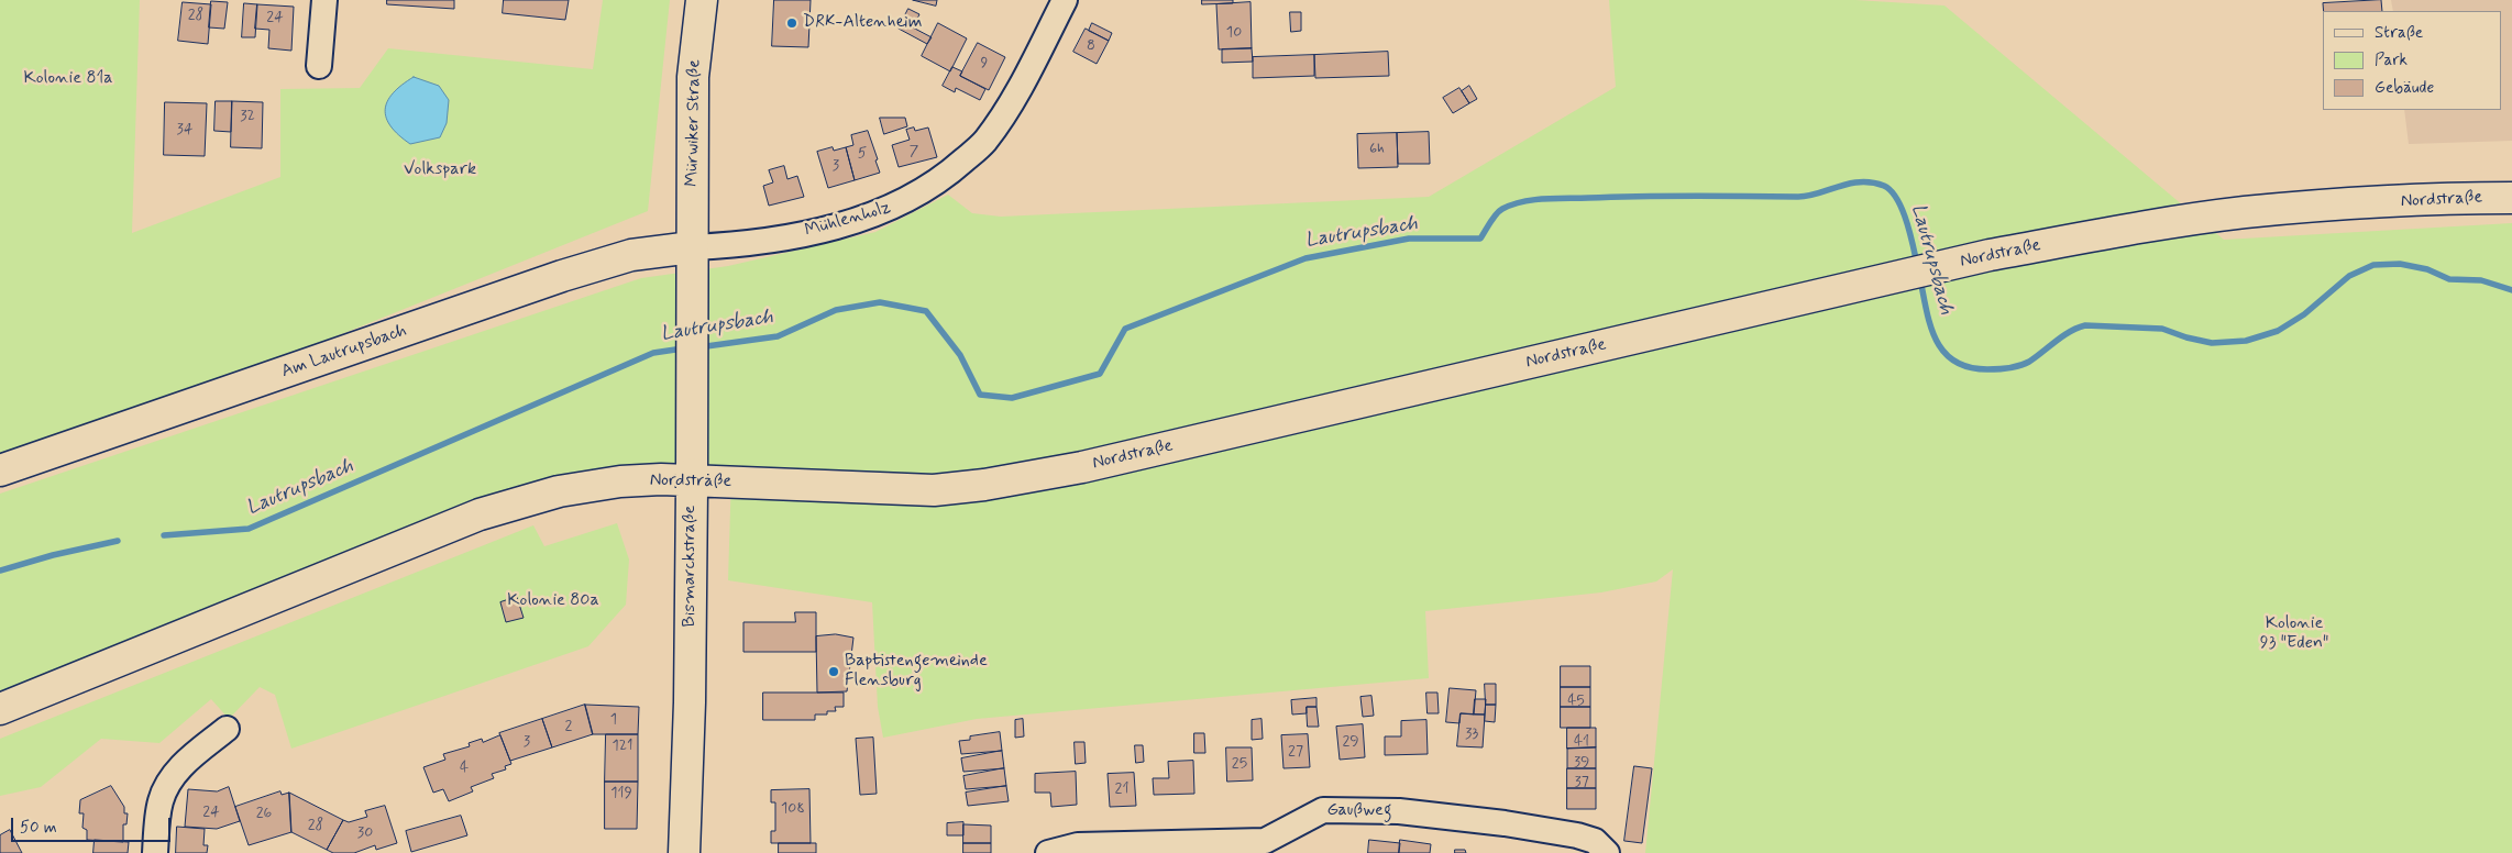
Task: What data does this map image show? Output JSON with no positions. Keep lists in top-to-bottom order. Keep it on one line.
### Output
{"streets":{"main road":["Mürwiker Straße","Nordstraße","Am Lautrupsbach","Bismarckstraße"],"street":["Mühlenholz","Gaußweg"]},"crossings":[["Mürwiker Straße","Mühlenholz"],["Mürwiker Straße","Am Lautrupsbach"],["Mürwiker Straße","Bismarckstraße"],["Mühlenholz","Am Lautrupsbach"],["Mühlenholz","Bismarckstraße"],["Am Lautrupsbach","Bismarckstraße"]],"water":["Lautrupsbach"],"parks":["Kolonie 81a","Volkspark","Kolonie 80a","Kolonie 93 \"Eden\""],"places":["DRK-Altenheim","Baptistengemeinde Flensburg"],"house_numbers":["28","24","10","8","9","32","34","6h","7","5","3","45","1","2","33","3","29","41","121","27","39","25","4","37","21","119","108","24","26","28","30"],"legend":["Straße","Park","Gebäude"],"scale_bar":"50 m"}
